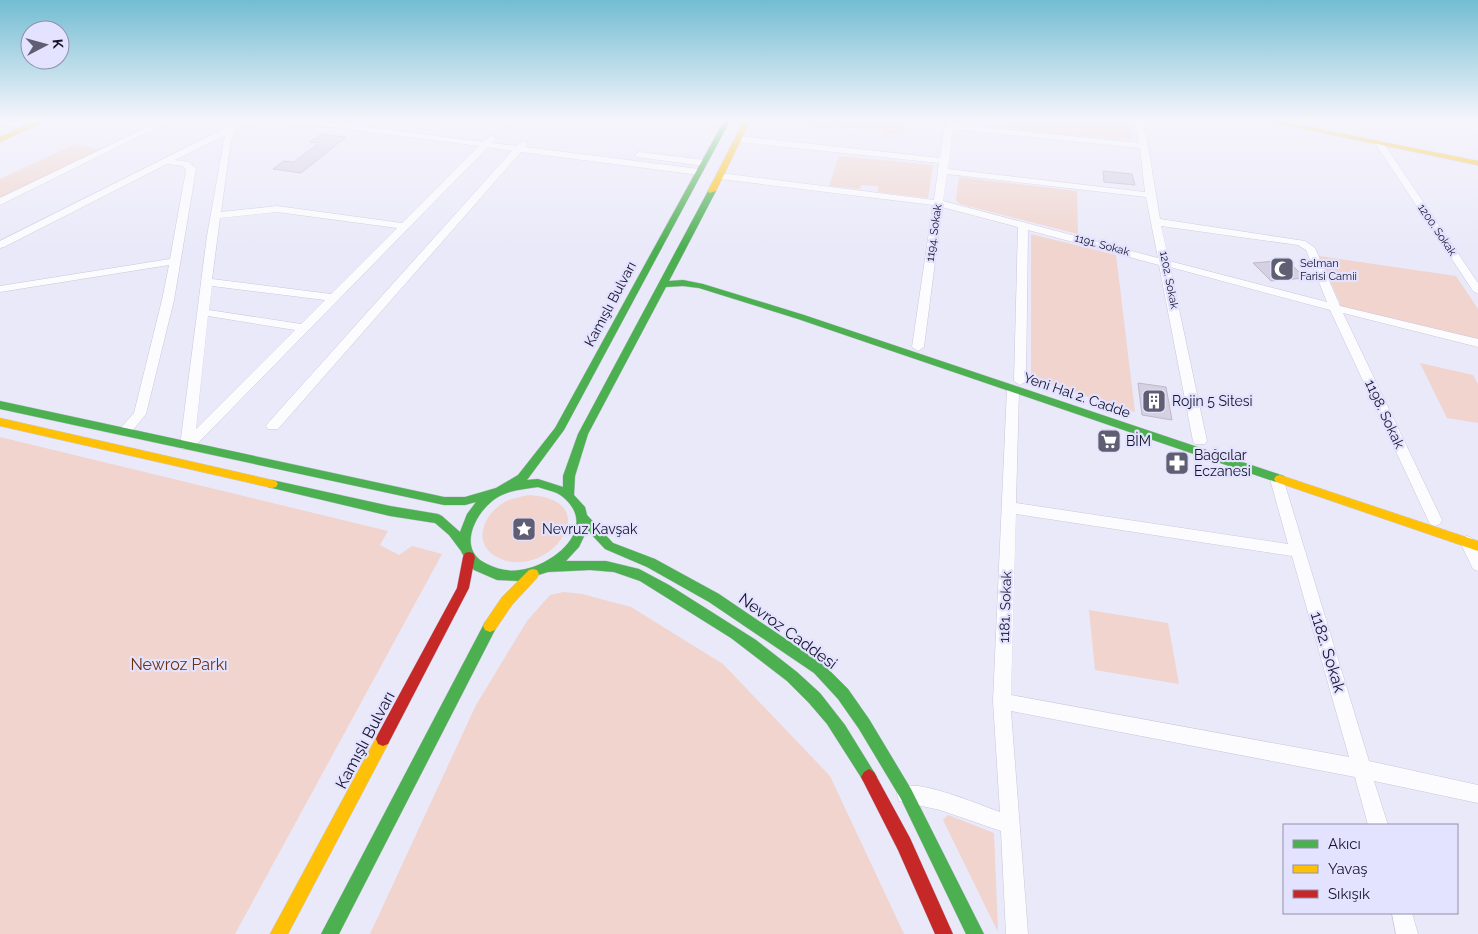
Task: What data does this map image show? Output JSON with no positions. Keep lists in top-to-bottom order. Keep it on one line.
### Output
{"streets":{"main road":["Kamışlı Bulvarı","Yeni Hal 2. Cadde","Nevroz Caddesi"],"street":["1200. Sokak","1194. Sokak","1191. Sokak","1202. Sokak","1198. Sokak","1181. Sokak","1182. Sokak"]},"crossings":[["1194. Sokak","1191. Sokak"],["1191. Sokak","1202. Sokak"],["1191. Sokak","1198. Sokak"],["1191. Sokak","1181. Sokak"],["1202. Sokak","1198. Sokak"],["Kamışlı Bulvarı","Nevroz Caddesi"],["Yeni Hal 2. Cadde","1181. Sokak"],["Yeni Hal 2. Cadde","1182. Sokak"]],"parks":["Newroz Parkı"],"places":{"mosque":["Selman Farisi Camii"],"building":["Rojin 5 Sitesi"],"supermarket":["BİM"],"pharmacy":["Bağcılar Eczanesi"],"place":["Nevruz Kavşak"]},"legend":["Akıcı","Yavaş","Sıkışık"],"north":"right"}
